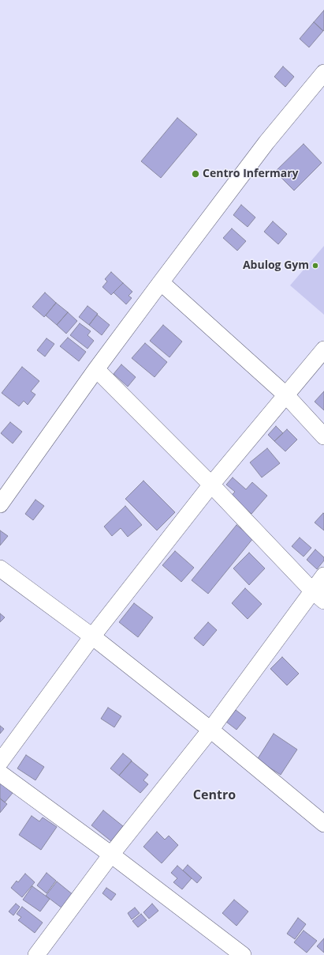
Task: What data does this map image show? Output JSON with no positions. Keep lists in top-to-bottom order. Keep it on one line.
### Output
{"districts":["Centro"],"places":["Centro Infermary","Abulog Gym"]}
